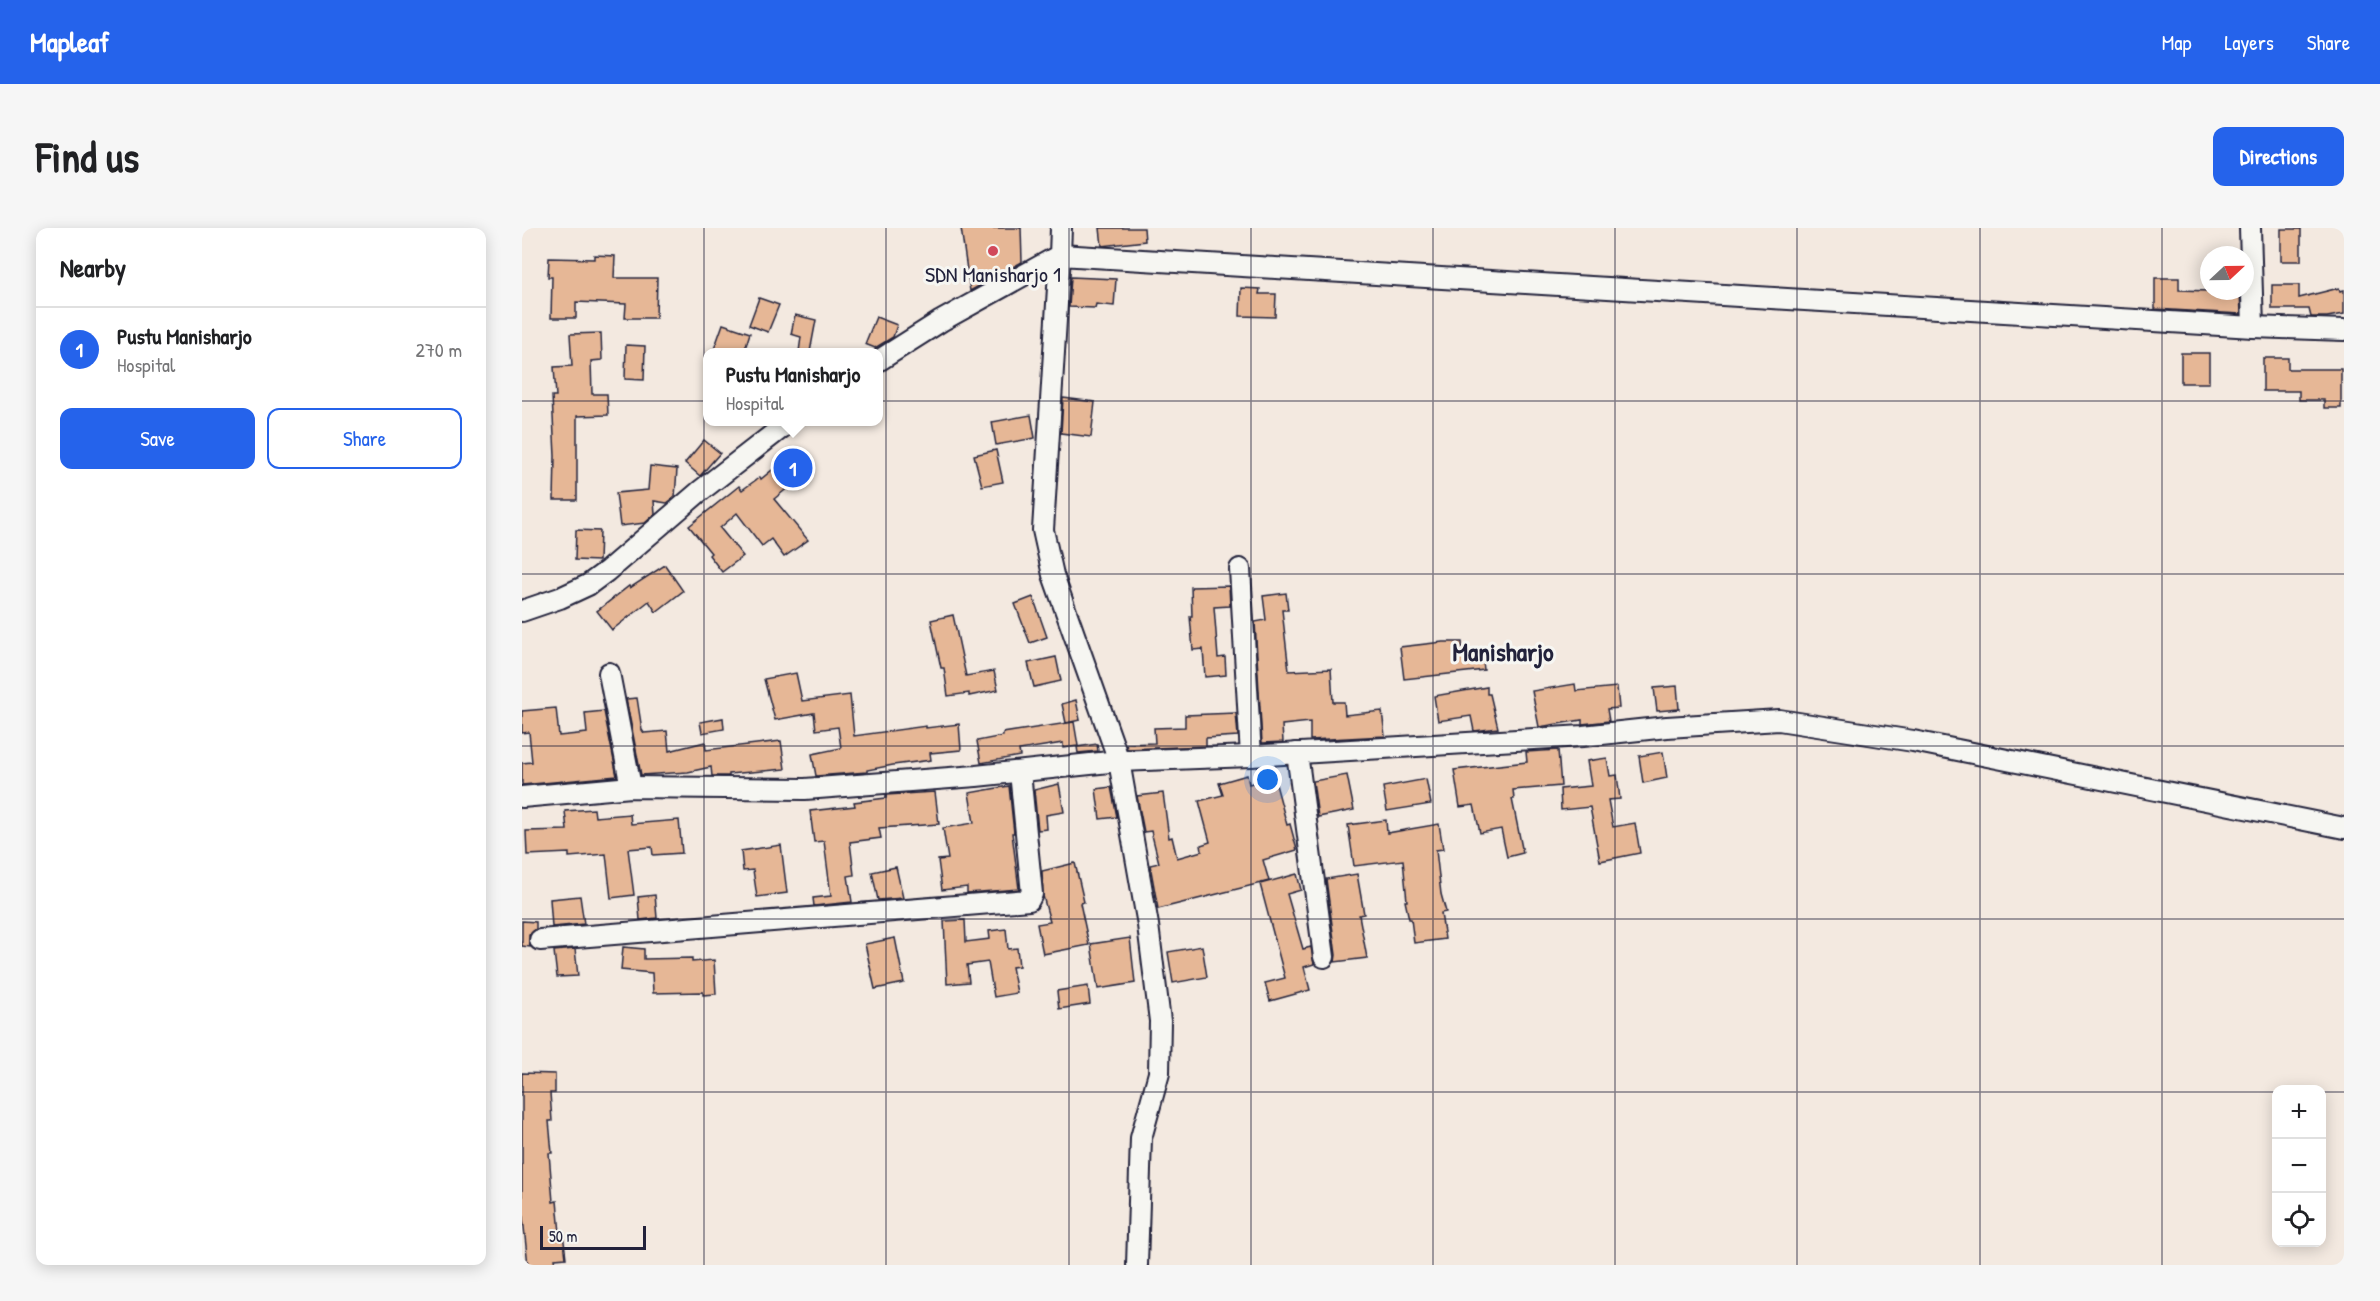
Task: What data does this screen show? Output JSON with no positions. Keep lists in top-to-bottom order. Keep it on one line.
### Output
{"districts":["Manisharjo"],"places":["SDN Manisharjo 1"],"scale_bar":"50 m","north":"right","page":{"header":"Mapleaf","nav":["Map","Layers","Share"],"buttons":["Directions",["Save","Share"]],"title":"Find us","heading":"Nearby","list":[{"mark":"1","name":"Pustu Manisharjo","note":"Hospital","value":"270 m"}],"popup":["Pustu Manisharjo","Hospital"],"pins":"1","map_buttons":["+","−"],"scale":"50 m"}}
